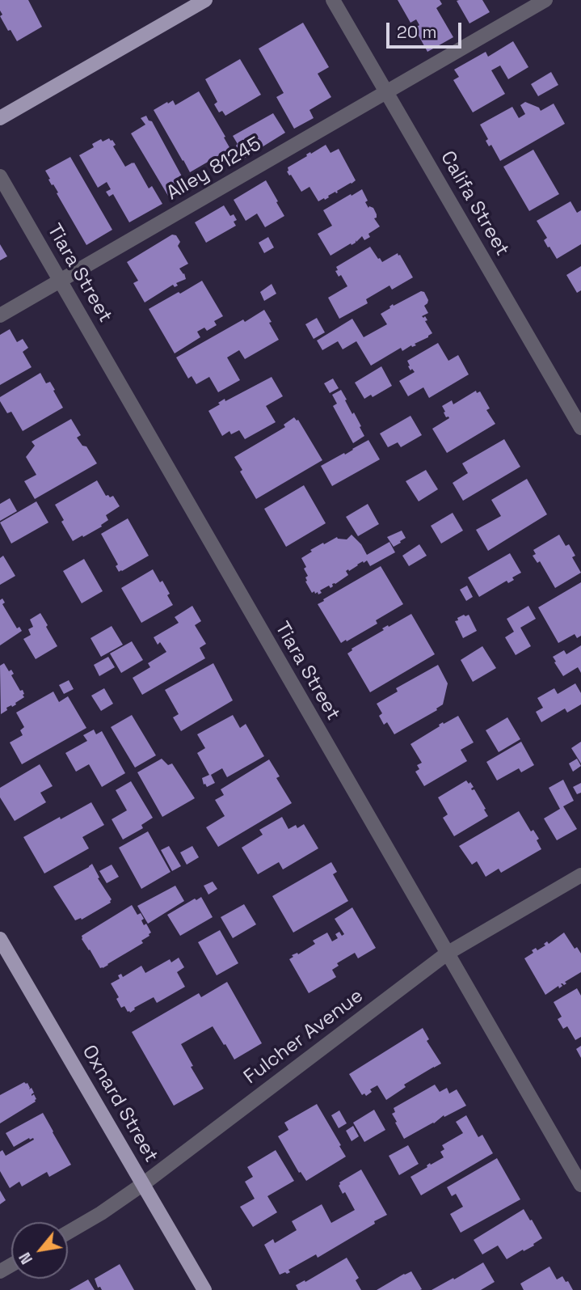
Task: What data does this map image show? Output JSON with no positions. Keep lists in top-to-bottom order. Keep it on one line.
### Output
{"streets":{"main road":["Oxnard Street"],"street":["Alley 81245","Califa Street","Tiara Street","Fulcher Avenue"]},"crossings":[["Alley 81245","Califa Street"],["Alley 81245","Tiara Street"],["Tiara Street","Fulcher Avenue"],["Fulcher Avenue","Oxnard Street"]],"scale_bar":"20 m","north":"bottom left"}
